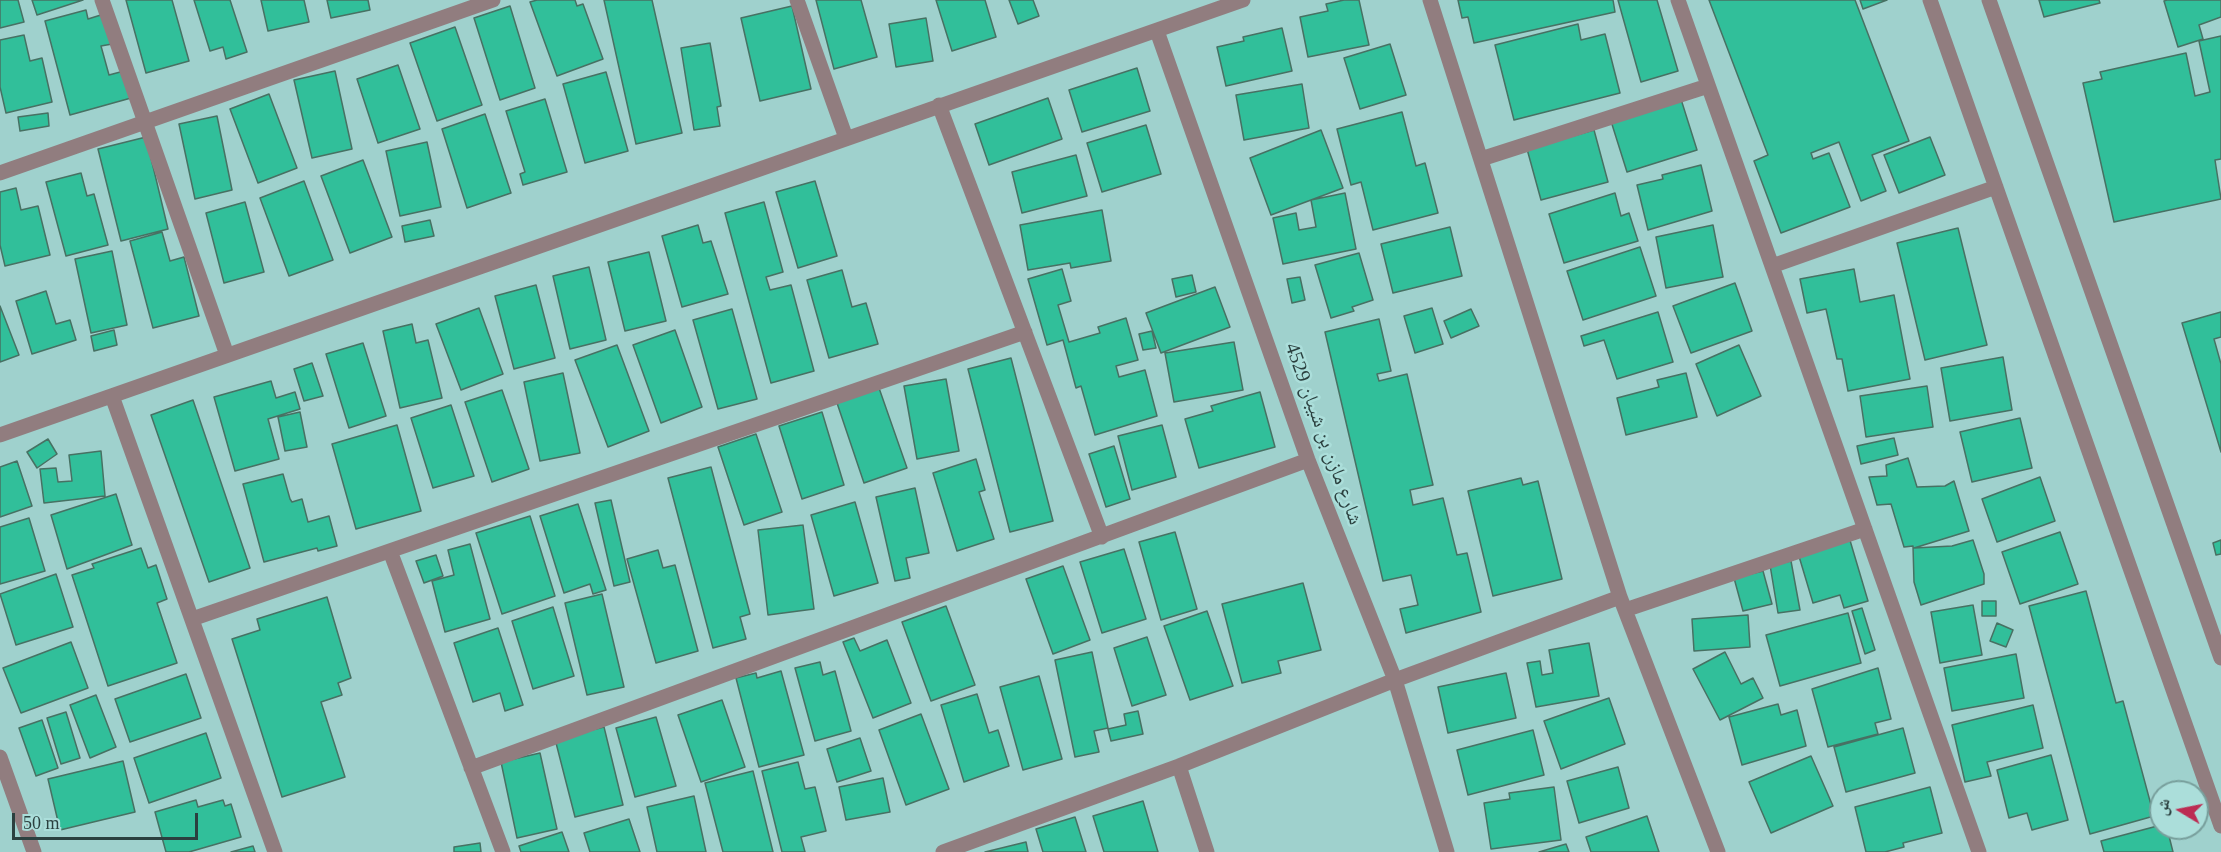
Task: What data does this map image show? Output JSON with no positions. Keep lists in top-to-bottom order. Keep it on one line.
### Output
{"streets":{"street":["شارع مازن بن شيبان 4529"]},"scale_bar":"50 m","north":"left"}
